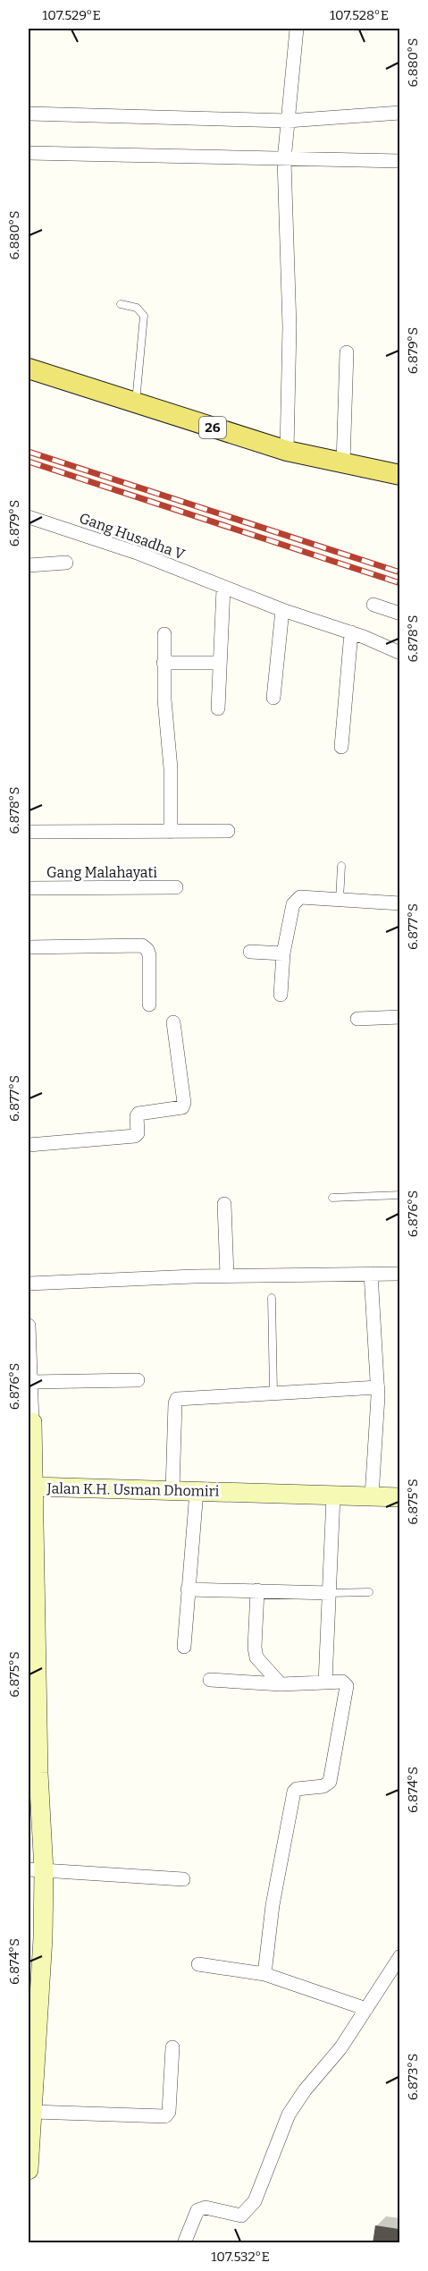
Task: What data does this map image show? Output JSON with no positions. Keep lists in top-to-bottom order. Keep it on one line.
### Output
{"streets":{"main road":["26","Jalan K.H. Usman Dhomiri"],"street":["Gang Husadha V","Gang Malahayati"]},"coordinates":["107.529°E","107.528°E","6.880°S","6.879°S","6.878°S","6.877°S","6.876°S","6.875°S","6.874°S","6.873°S","107.532°E"]}
